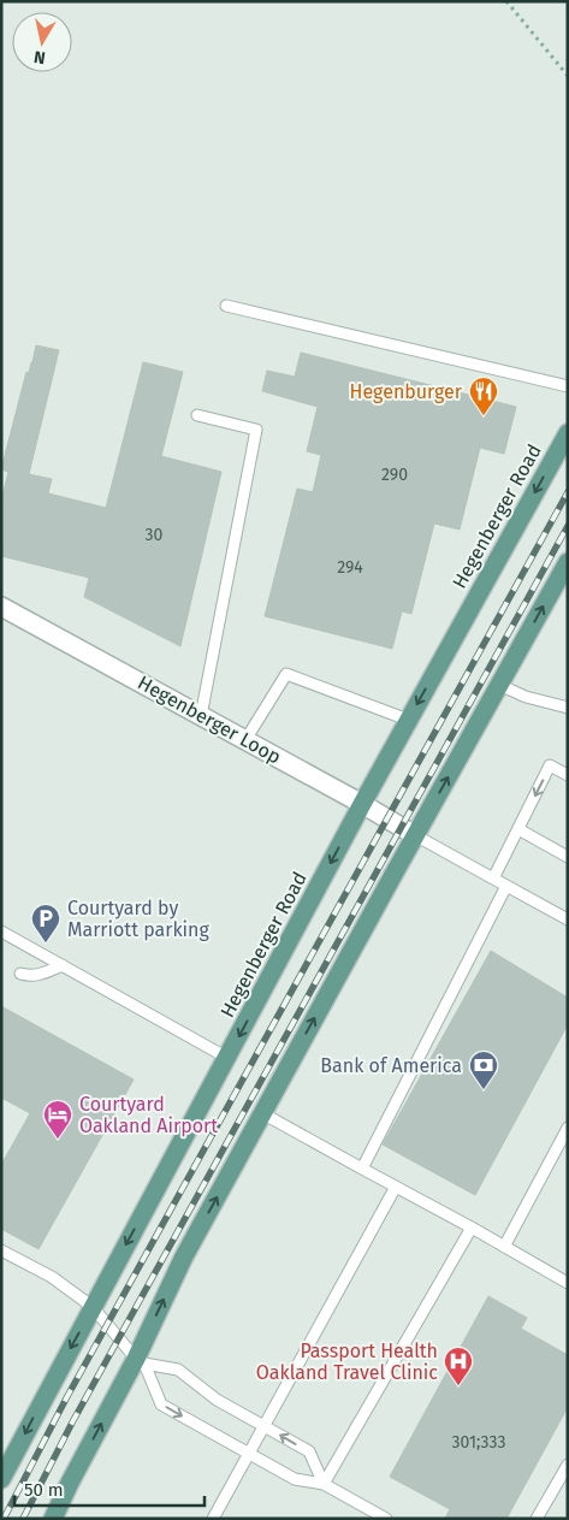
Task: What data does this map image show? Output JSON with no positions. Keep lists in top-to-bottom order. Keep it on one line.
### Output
{"streets":{"main road":["Hegenberger Road"],"street":["Hegenberger Loop"]},"crossings":[["Hegenberger Road","Hegenberger Loop"]],"places":{"restaurant":["Hegenburger"],"parking":["Courtyard by Marriott parking"],"bank":["Bank of America"],"hotel":["Courtyard Oakland Airport"],"hospital":["Passport Health Oakland Travel Clinic"]},"house_numbers":["290","30","294","301;333"],"scale_bar":"50 m","north":"bottom"}
